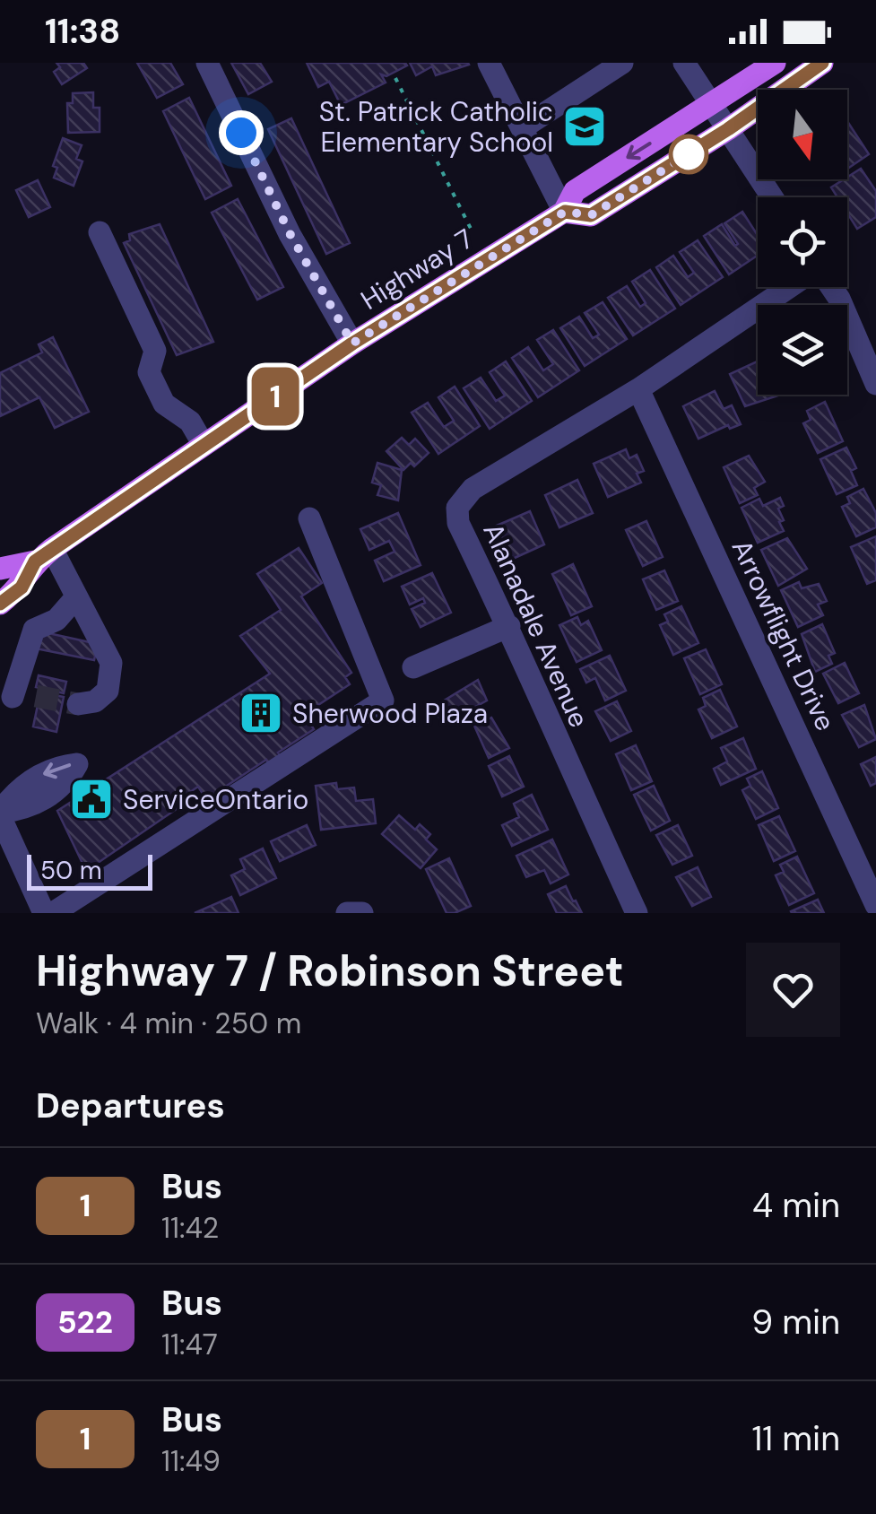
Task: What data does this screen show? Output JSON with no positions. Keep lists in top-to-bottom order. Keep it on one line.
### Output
{"streets":{"main road":["Highway 7"],"street":["Alanadale Avenue","Arrowflight Drive"]},"crossings":[["Alanadale Avenue","Arrowflight Drive"]],"places":{"school or university":["St. Patrick Catholic Elementary School"],"building":["Sherwood Plaza"],"public building":["ServiceOntario"]},"lines":["bus line 1"],"scale_bar":"50 m","north":"bottom","page":{"status":"11:38","on_map":"1","scale":"50 m","heading":[["Highway 7 / Robinson Street","Walk · 4 min · 250 m"],"Departures"],"list":[{"mark":"1","name":"Bus","note":"11:42","value":"4 min"},{"mark":"522","name":"Bus","note":"11:47","value":"9 min"},{"mark":"1","name":"Bus","note":"11:49","value":"11 min"}]}}
